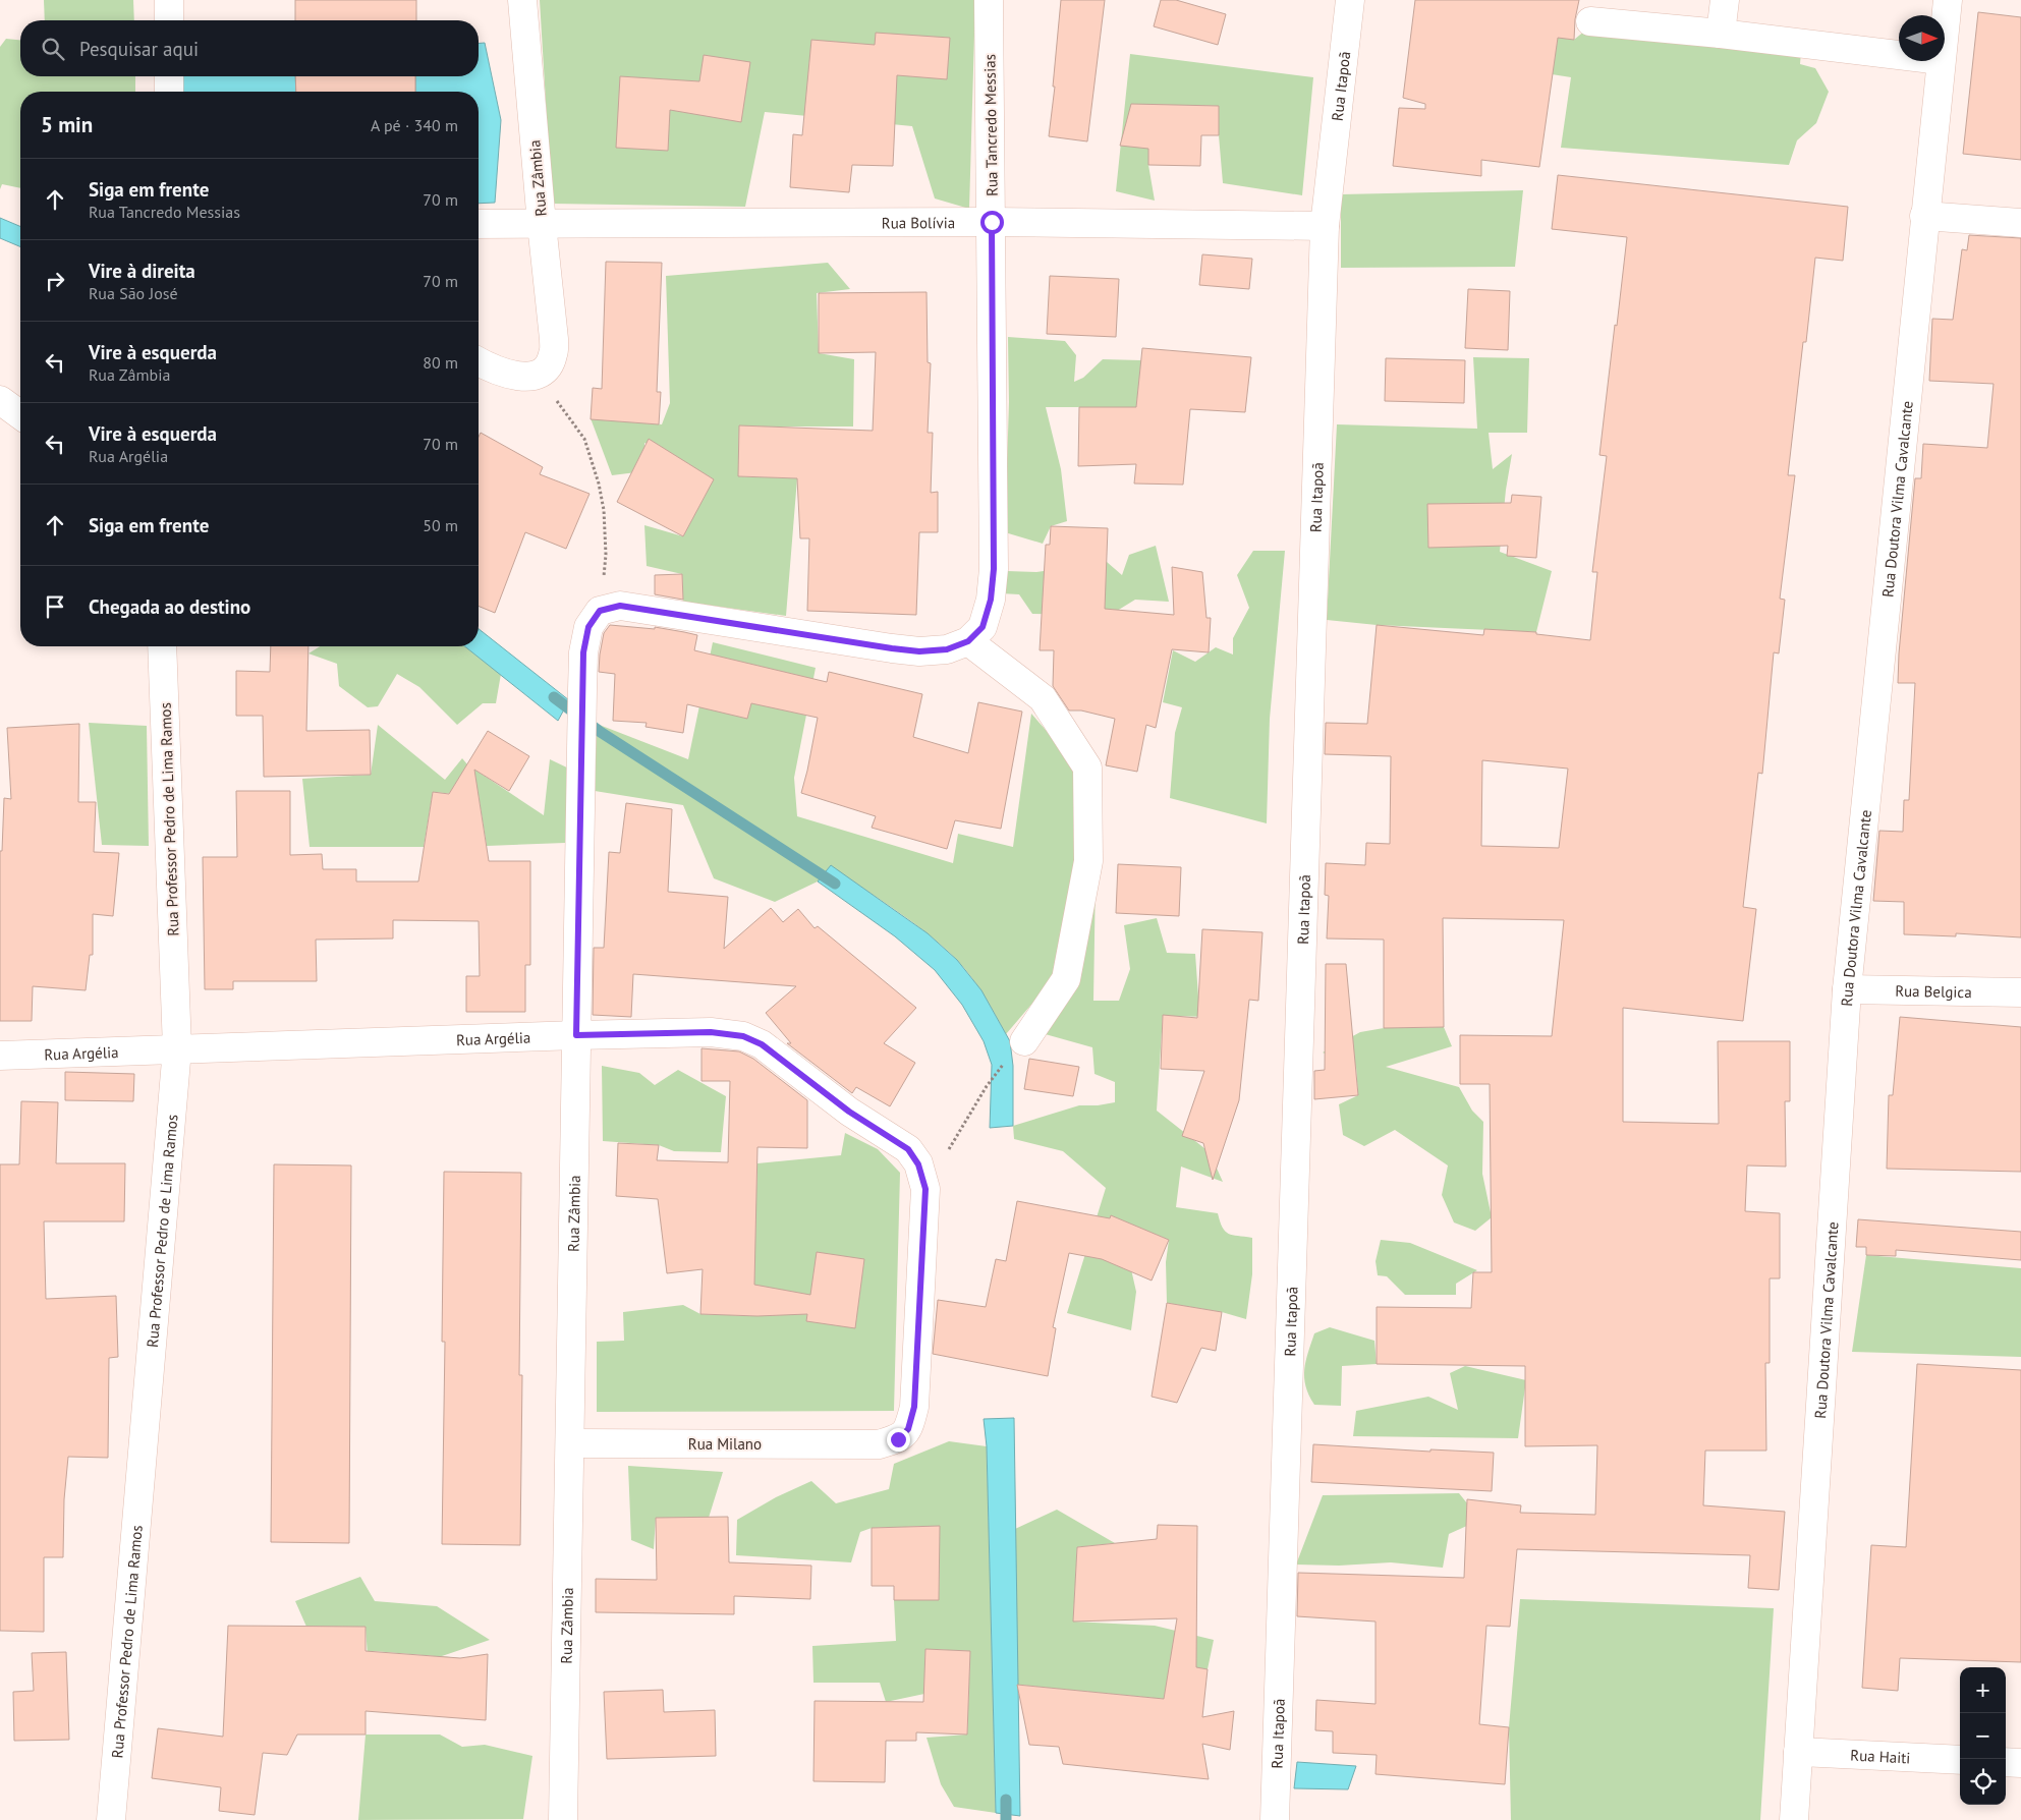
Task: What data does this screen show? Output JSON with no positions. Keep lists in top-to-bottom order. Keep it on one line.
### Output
{"streets":{"street":["Rua Itapoã","Rua Tancredo Messias","Rua Zâmbia","Rua Bolívia","Rua Doutora Vilma Cavalcante","Rua Professor Pedro de Lima Ramos","Rua Belgica","Rua Argélia","Rua Milano","Rua Haiti"]},"crossings":[["Rua Itapoã","Rua Bolívia"],["Rua Tancredo Messias","Rua Bolívia"],["Rua Zâmbia","Rua Bolívia"],["Rua Zâmbia","Rua Argélia"],["Rua Zâmbia","Rua Milano"],["Rua Doutora Vilma Cavalcante","Rua Belgica"],["Rua Doutora Vilma Cavalcante","Rua Haiti"],["Rua Professor Pedro de Lima Ramos","Rua Argélia"],["Rua Argélia","Rua Milano"]],"north":"right","page":{"search":"Pesquisar aqui","heading":["5 min","A pé · 340 m"],"list":[["Siga em frente","Rua Tancredo Messias","70 m"],["Vire à direita","Rua São José","70 m"],["Vire à esquerda","Rua Zâmbia","80 m"],["Vire à esquerda","Rua Argélia","70 m"],["Siga em frente","50 m"],"Chegada ao destino"],"map_buttons":["+","−"]}}
